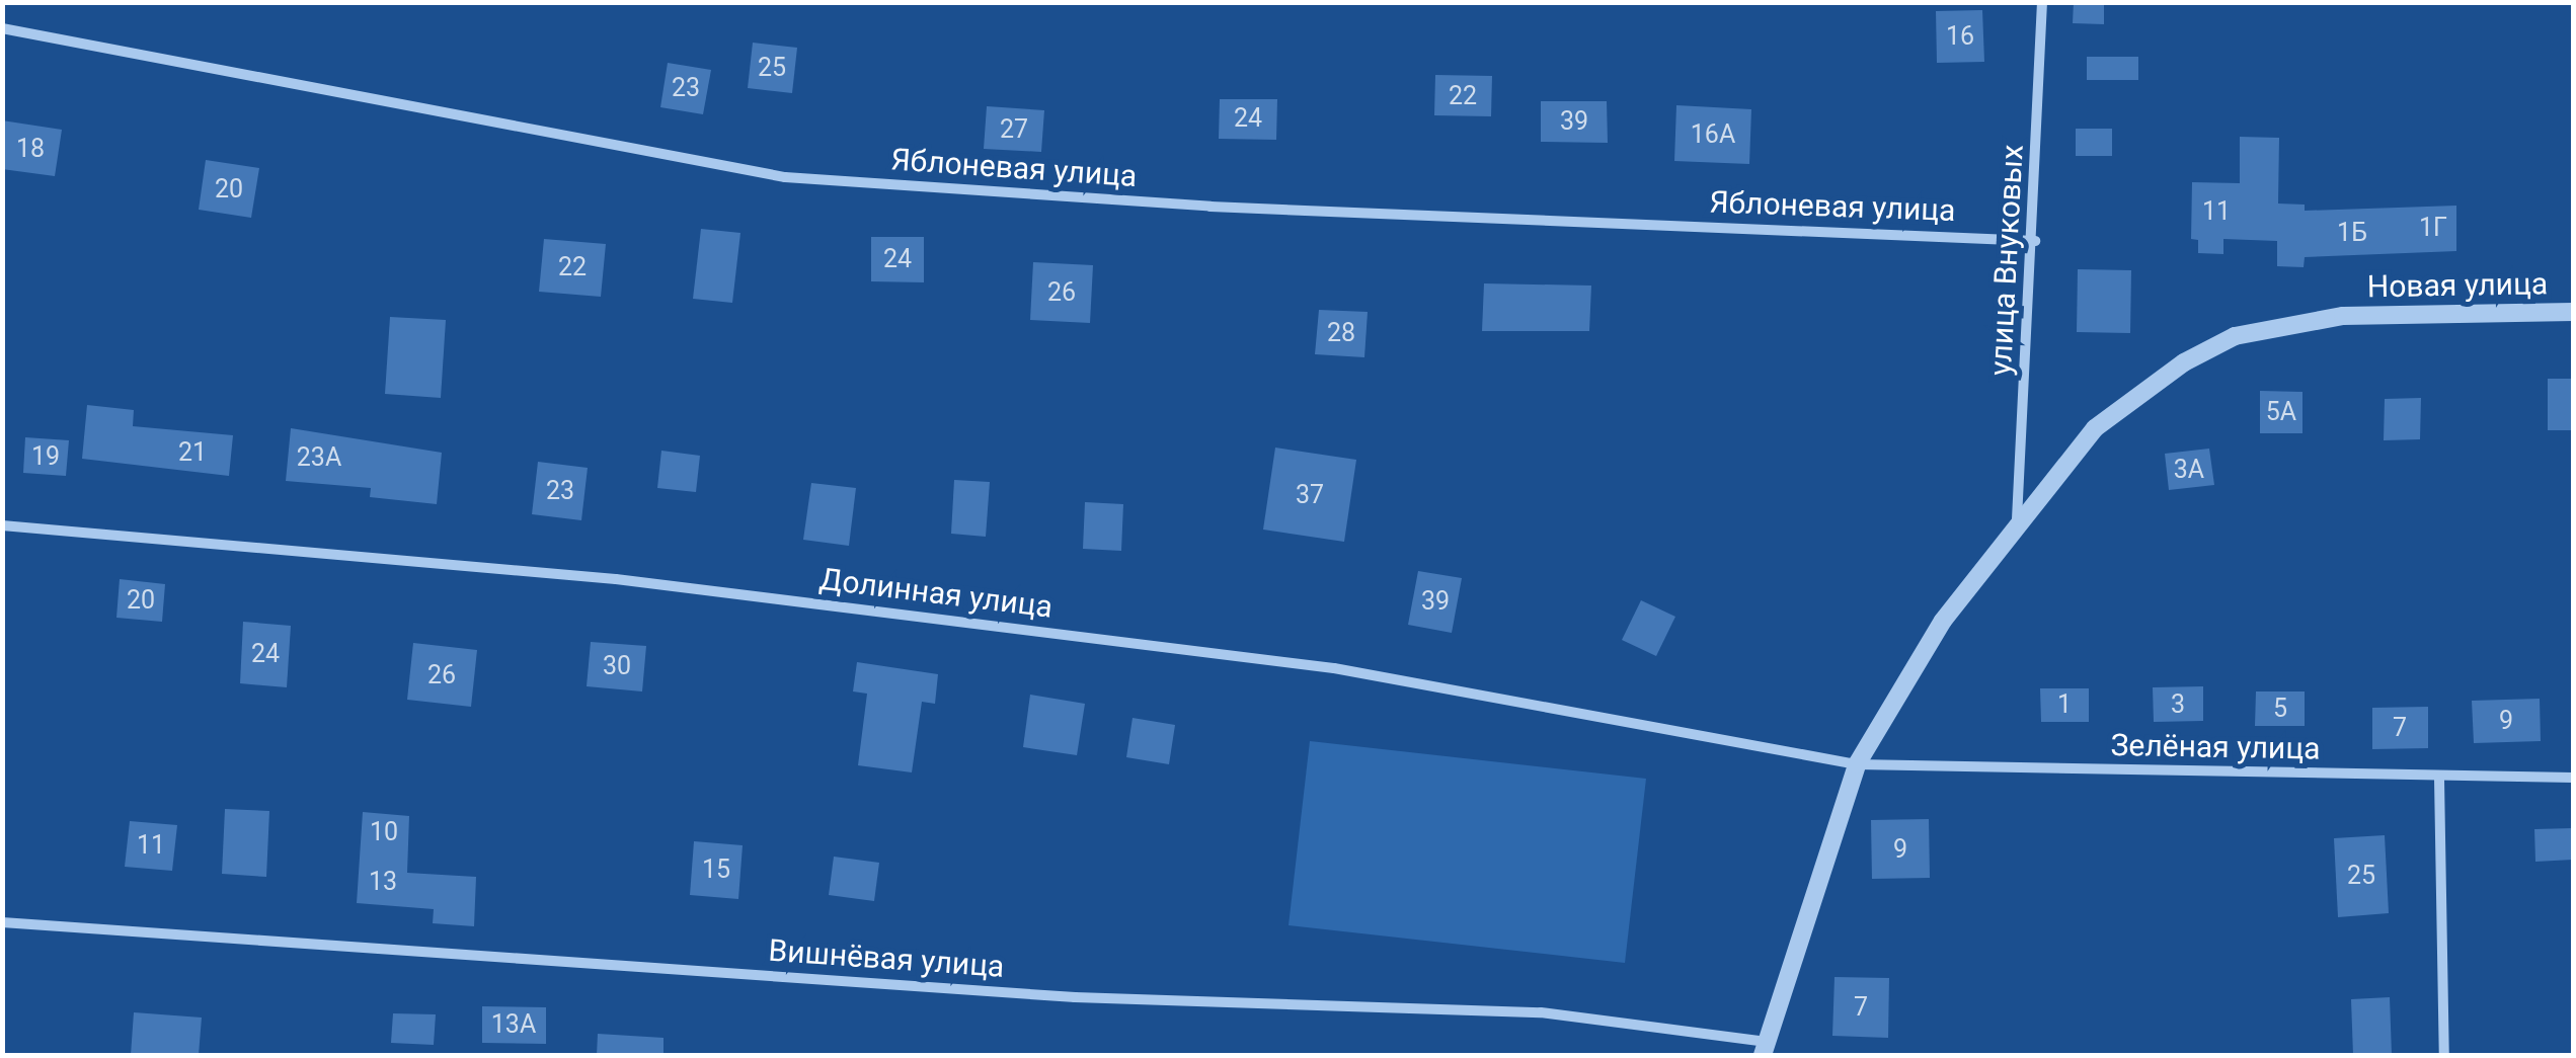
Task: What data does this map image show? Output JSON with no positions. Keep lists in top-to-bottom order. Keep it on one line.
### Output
{"streets":{"street":["Яблоневая улица","улица Внуковых","Новая улица","Долинная улица","Зелёная улица","Вишнёвая улица"]},"crossings":[["Яблоневая улица","улица Внуковых"],["улица Внуковых","Новая улица"],["Новая улица","Долинная улица"],["Новая улица","Зелёная улица"],["Новая улица","Вишнёвая улица"],["Долинная улица","Зелёная улица"]],"house_numbers":["16","25","23","22","24","39","27","16А","18","20","11","1Г","1Б","24","22","26","28","5А","21","19","23А","3А","23","37","20","39","24","30","26","1","3","5","9","7","10","11","9","15","25","13","7","13А"]}
